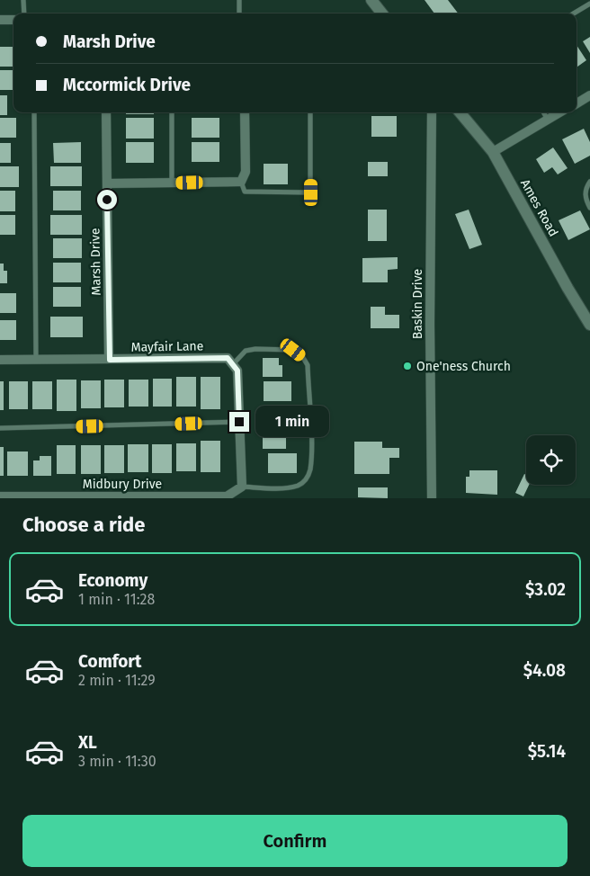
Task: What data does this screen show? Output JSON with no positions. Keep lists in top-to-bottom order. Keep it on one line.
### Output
{"streets":{"street":["Ames Road","Marsh Drive","Baskin Drive","Mayfair Lane","Midbury Drive"]},"crossings":[["Marsh Drive","Mayfair Lane"]],"places":["One'ness Church"],"page":{"banner":["Marsh Drive","Mccormick Drive"],"bubble":"1 min","heading":"Choose a ride","list":[{"name":"Economy","note":"1 min · 11:28","value":"$3.02"},{"name":"Comfort","note":"2 min · 11:29","value":"$4.08"},{"name":"XL","note":"3 min · 11:30","value":"$5.14"}],"buttons":"Confirm"}}
